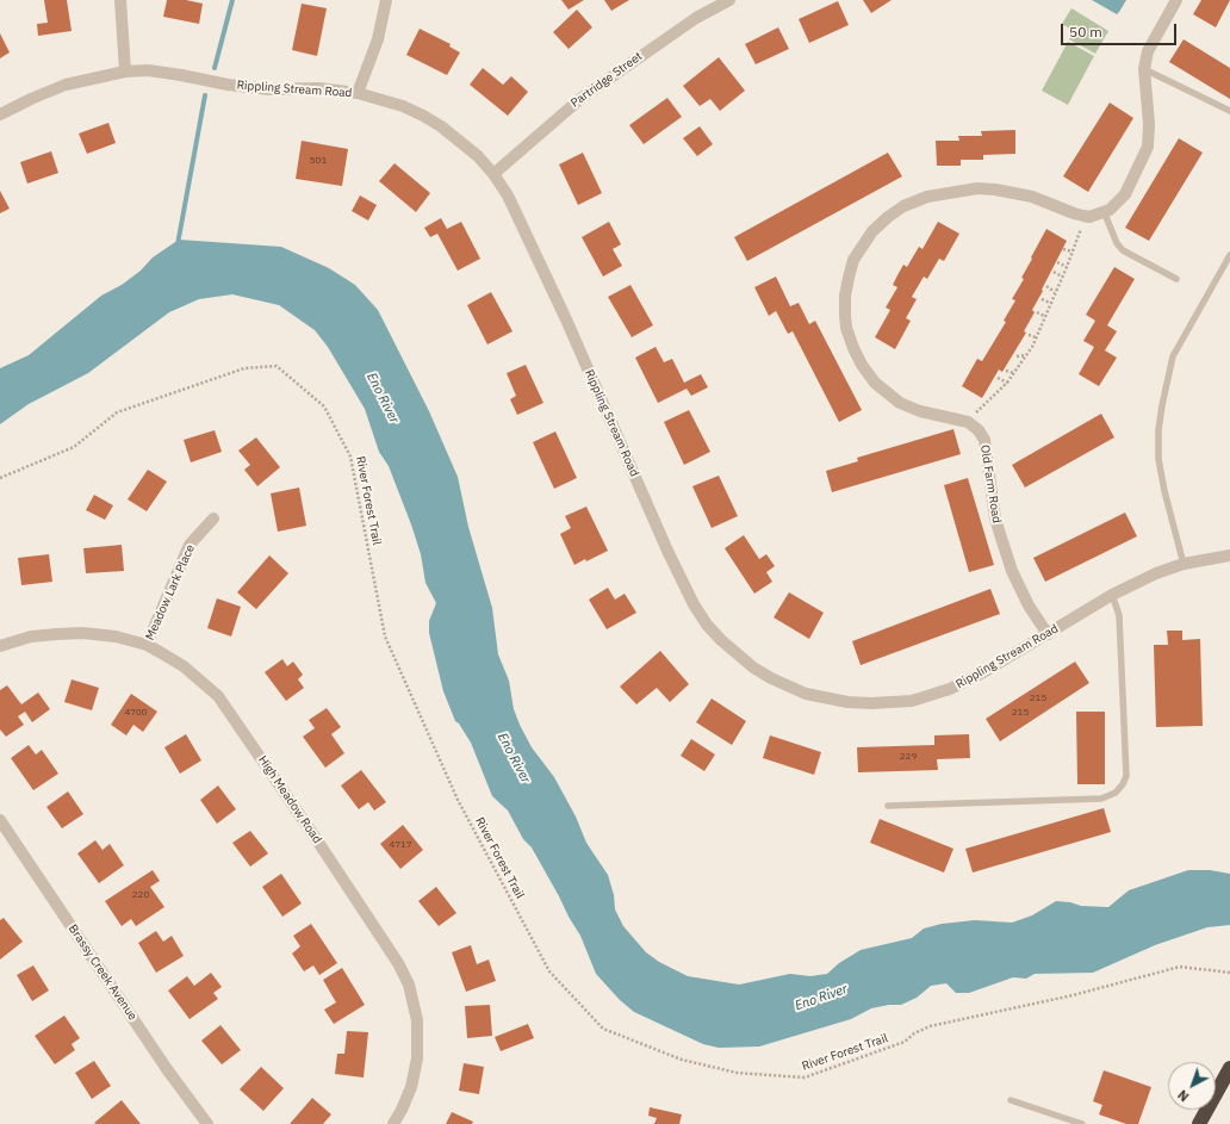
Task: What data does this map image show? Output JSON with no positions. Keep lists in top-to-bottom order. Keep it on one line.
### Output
{"streets":{"street":["Partridge Street","Rippling Stream Road","Old Farm Road","Meadow Lark Place","High Meadow Road","Brassy Creek Avenue"],"path":["River Forest Trail"]},"crossings":[["Partridge Street","Rippling Stream Road"],["Rippling Stream Road","Old Farm Road"],["Meadow Lark Place","High Meadow Road"]],"water":["Eno River"],"house_numbers":["501","215","4700","215","229","4717","220"],"scale_bar":"50 m","north":"bottom left"}
